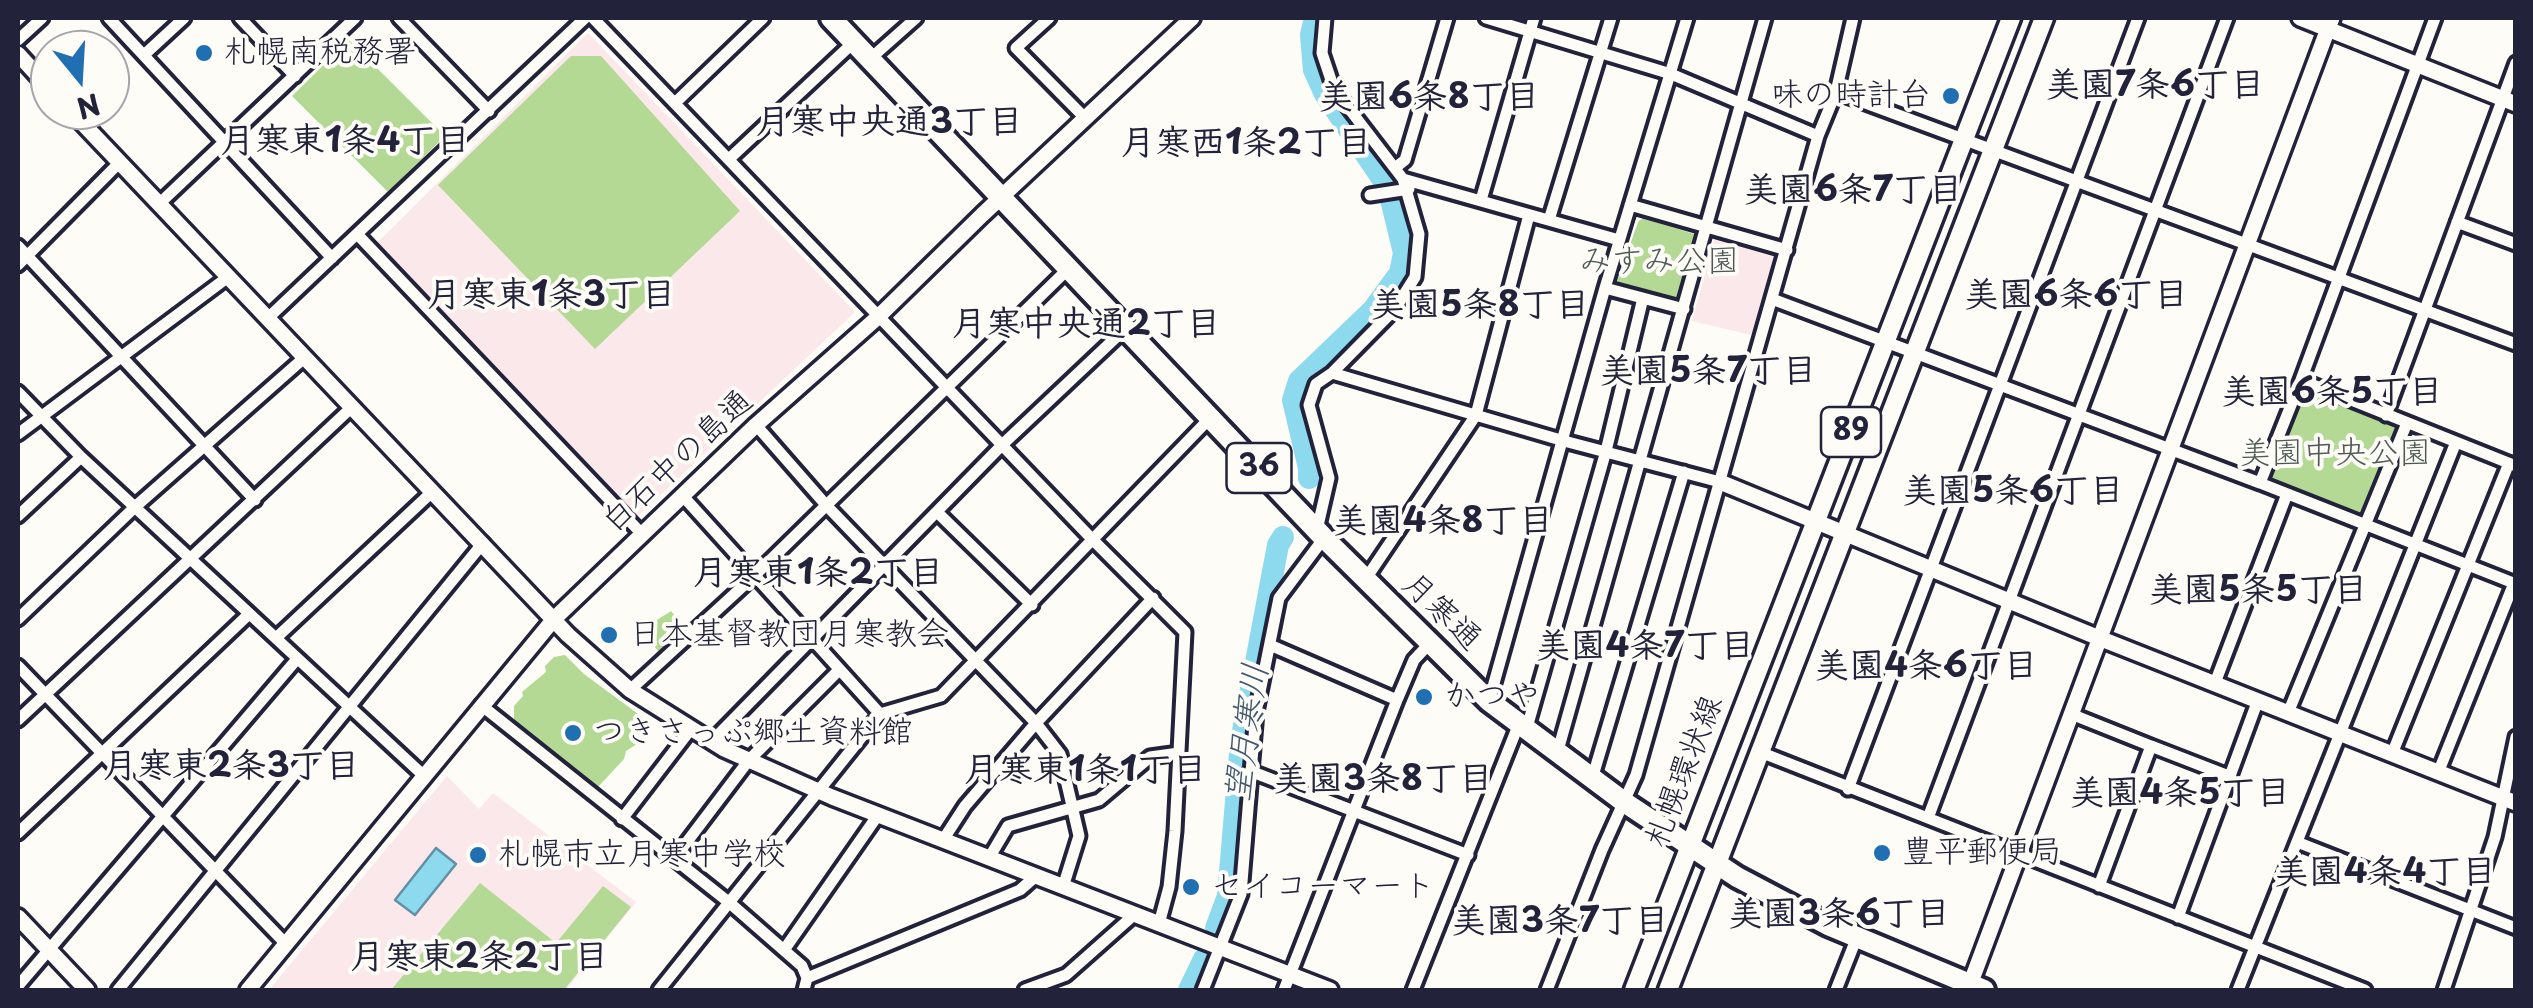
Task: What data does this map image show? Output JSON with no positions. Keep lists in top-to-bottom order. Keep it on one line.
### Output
{"streets":{"highway":["36","月寒通"],"main road":["89","札幌環状線"],"street":["白石中の島通"]},"crossings":[["白石中の島通","月寒通"],["月寒通","札幌環状線"]],"districts":["美園7条6丁目","美園6条8丁目","月寒中央通3丁目","月寒東1条4丁目","月寒西1条2丁目","美園6条7丁目","月寒東1条3丁目","美園6条6丁目","美園5条8丁目","月寒中央通2丁目","美園5条7丁目","美園6条5丁目","美園5条6丁目","美園4条8丁目","月寒東1条2丁目","美園5条5丁目","美園4条7丁目","美園4条6丁目","月寒東2条3丁目","月寒東1条1丁目","美園3条8丁目","美園4条5丁目","美園4条4丁目","美園3条6丁目","美園3条7丁目","月寒東2条2丁目"],"water":["望月寒川"],"parks":["みすみ公園","美園中央公園"],"places":["札幌南税務署","味の時計台","日本基督教団月寒教会","かつや","つきさっぷ郷土資料館","豊平郵便局","札幌市立月寒中学校","セイコーマート"],"north":"bottom"}
